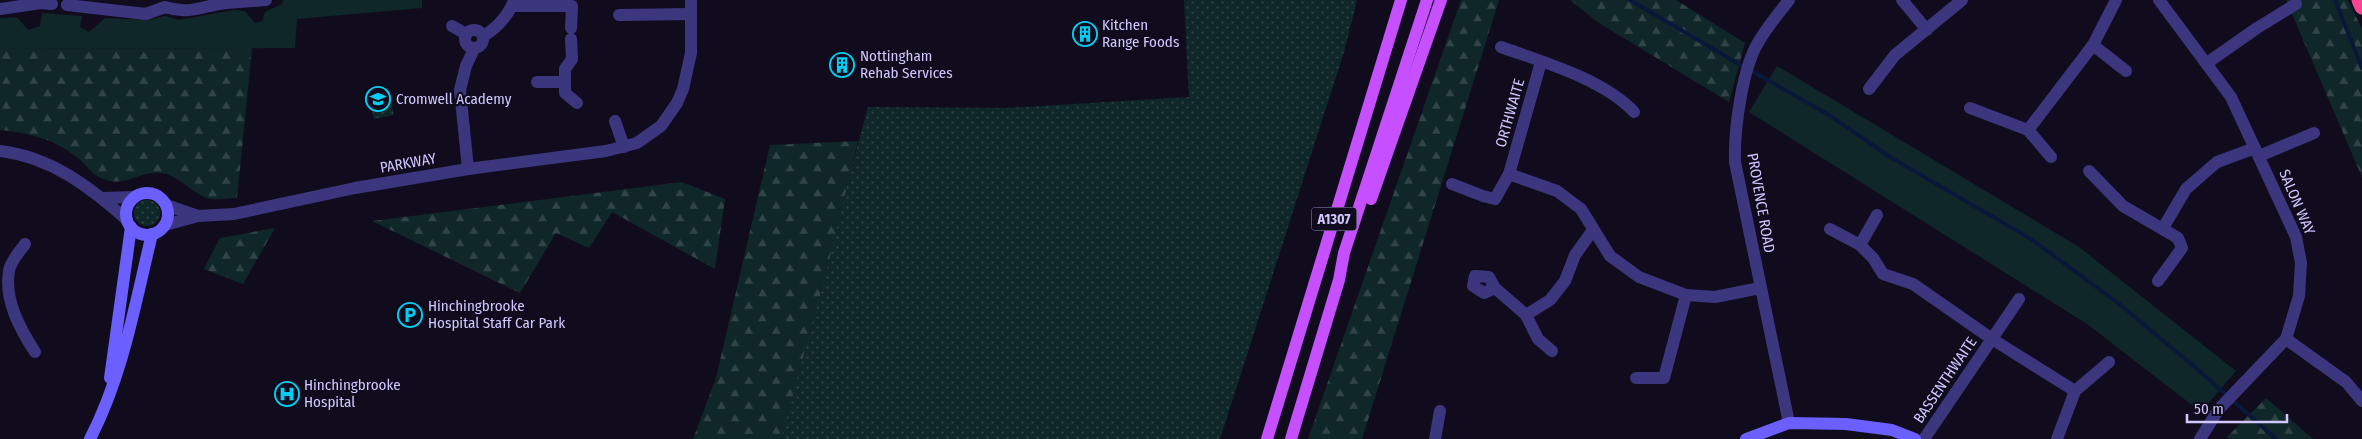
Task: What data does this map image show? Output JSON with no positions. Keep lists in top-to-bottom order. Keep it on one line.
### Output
{"streets":{"main road":["A1307"],"street":["ORTHWAITE","PARKWAY","SALON WAY","PROVENCE ROAD","BASSENTHWAITE"]},"places":{"building":["Kitchen Range Foods","Nottingham Rehab Services"],"school or university":["Cromwell Academy"],"parking":["Hinchingbrooke Hospital Staff Car Park"],"hospital":["Hinchingbrooke Hospital"]},"scale_bar":"50 m"}
